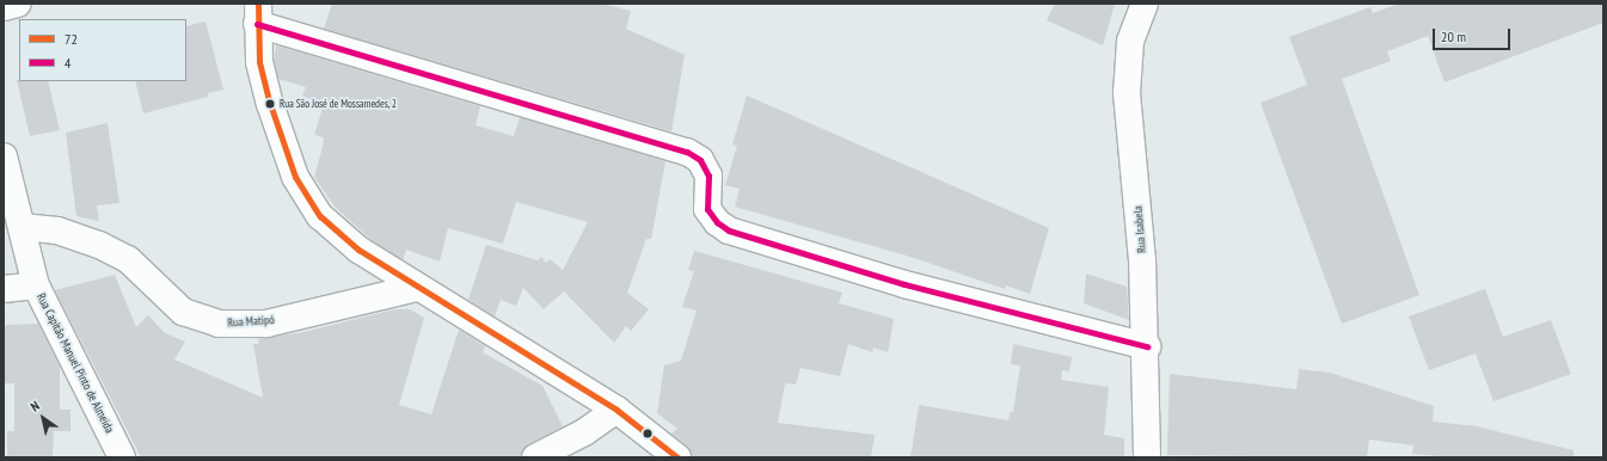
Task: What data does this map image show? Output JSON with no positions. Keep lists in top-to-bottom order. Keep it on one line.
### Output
{"streets":{"street":["Rua Isabela","Rua Matipó","Rua Capitão Manuel Pinto de Almeida"]},"crossings":[["Rua Matipó","Rua Capitão Manuel Pinto de Almeida"]],"places":["Rua São José de Mossamedes, 2"],"lines":["transit line 72","transit line 4"],"legend":["72","4"],"scale_bar":"20 m","north":"top left"}
